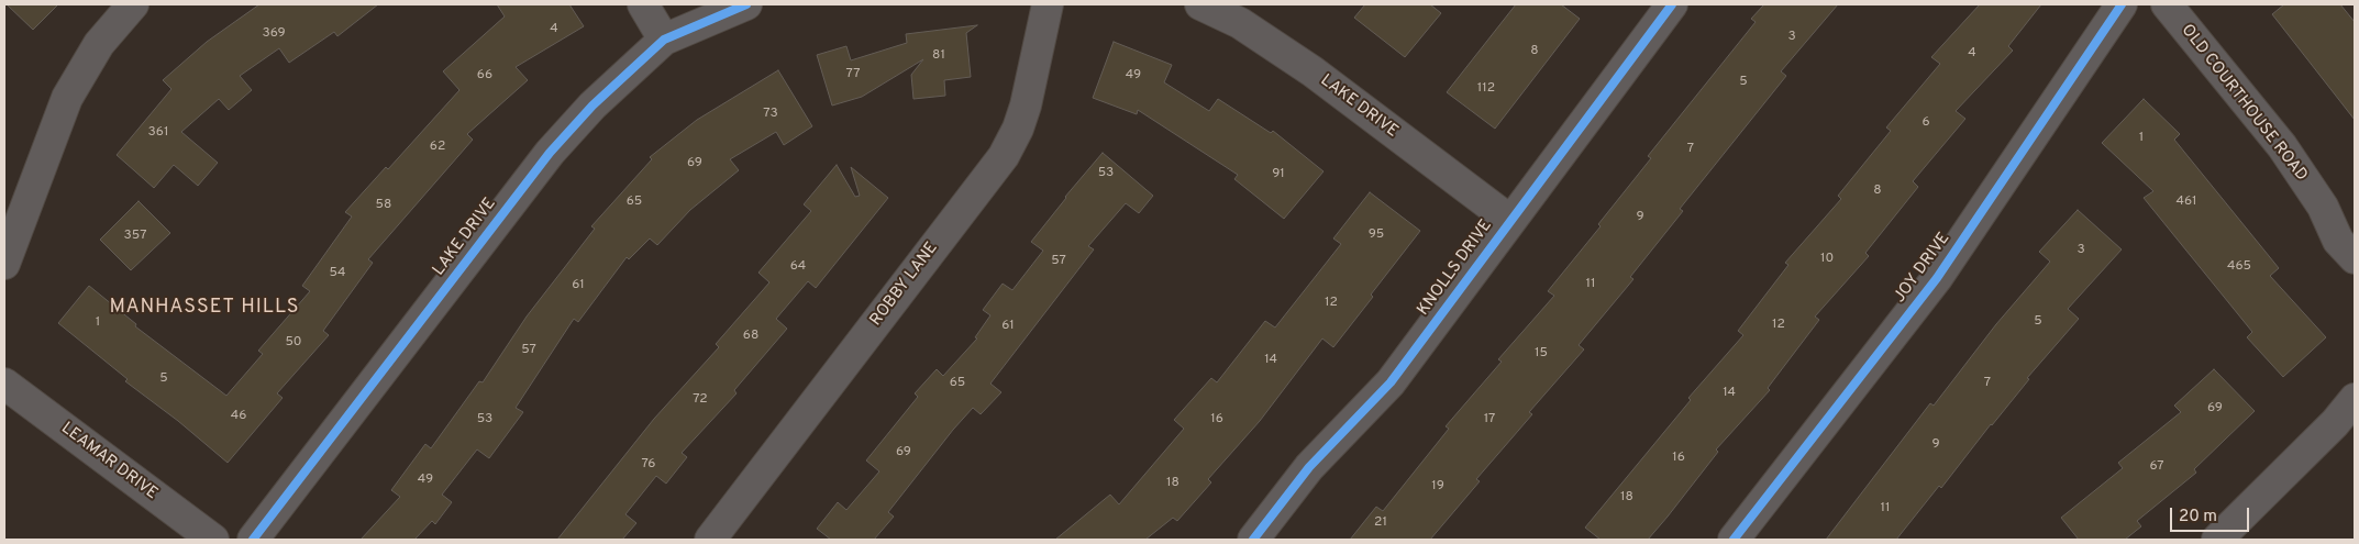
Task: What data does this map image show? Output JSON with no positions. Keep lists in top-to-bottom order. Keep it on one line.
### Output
{"streets":{"street":["OLD COURTHOUSE ROAD","LAKE DRIVE","KNOLLS DRIVE","JOY DRIVE","ROBBY LANE","LEAMAR DRIVE"]},"crossings":[["LAKE DRIVE","KNOLLS DRIVE"]],"districts":["MANHASSET HILLS"],"house_numbers":["4","369","3","8","4","81","77","66","49","5","112","73","6","361","1","62","7","69","53","91","8","65","461","58","9","95","357","3","10","57","64","465","54","11","61","12","5","1","12","61","68","50","57","15","14","5","65","7","14","72","69","46","53","16","17","9","69","16","76","67","49","18","19","18","11","21"],"scale_bar":"20 m"}
